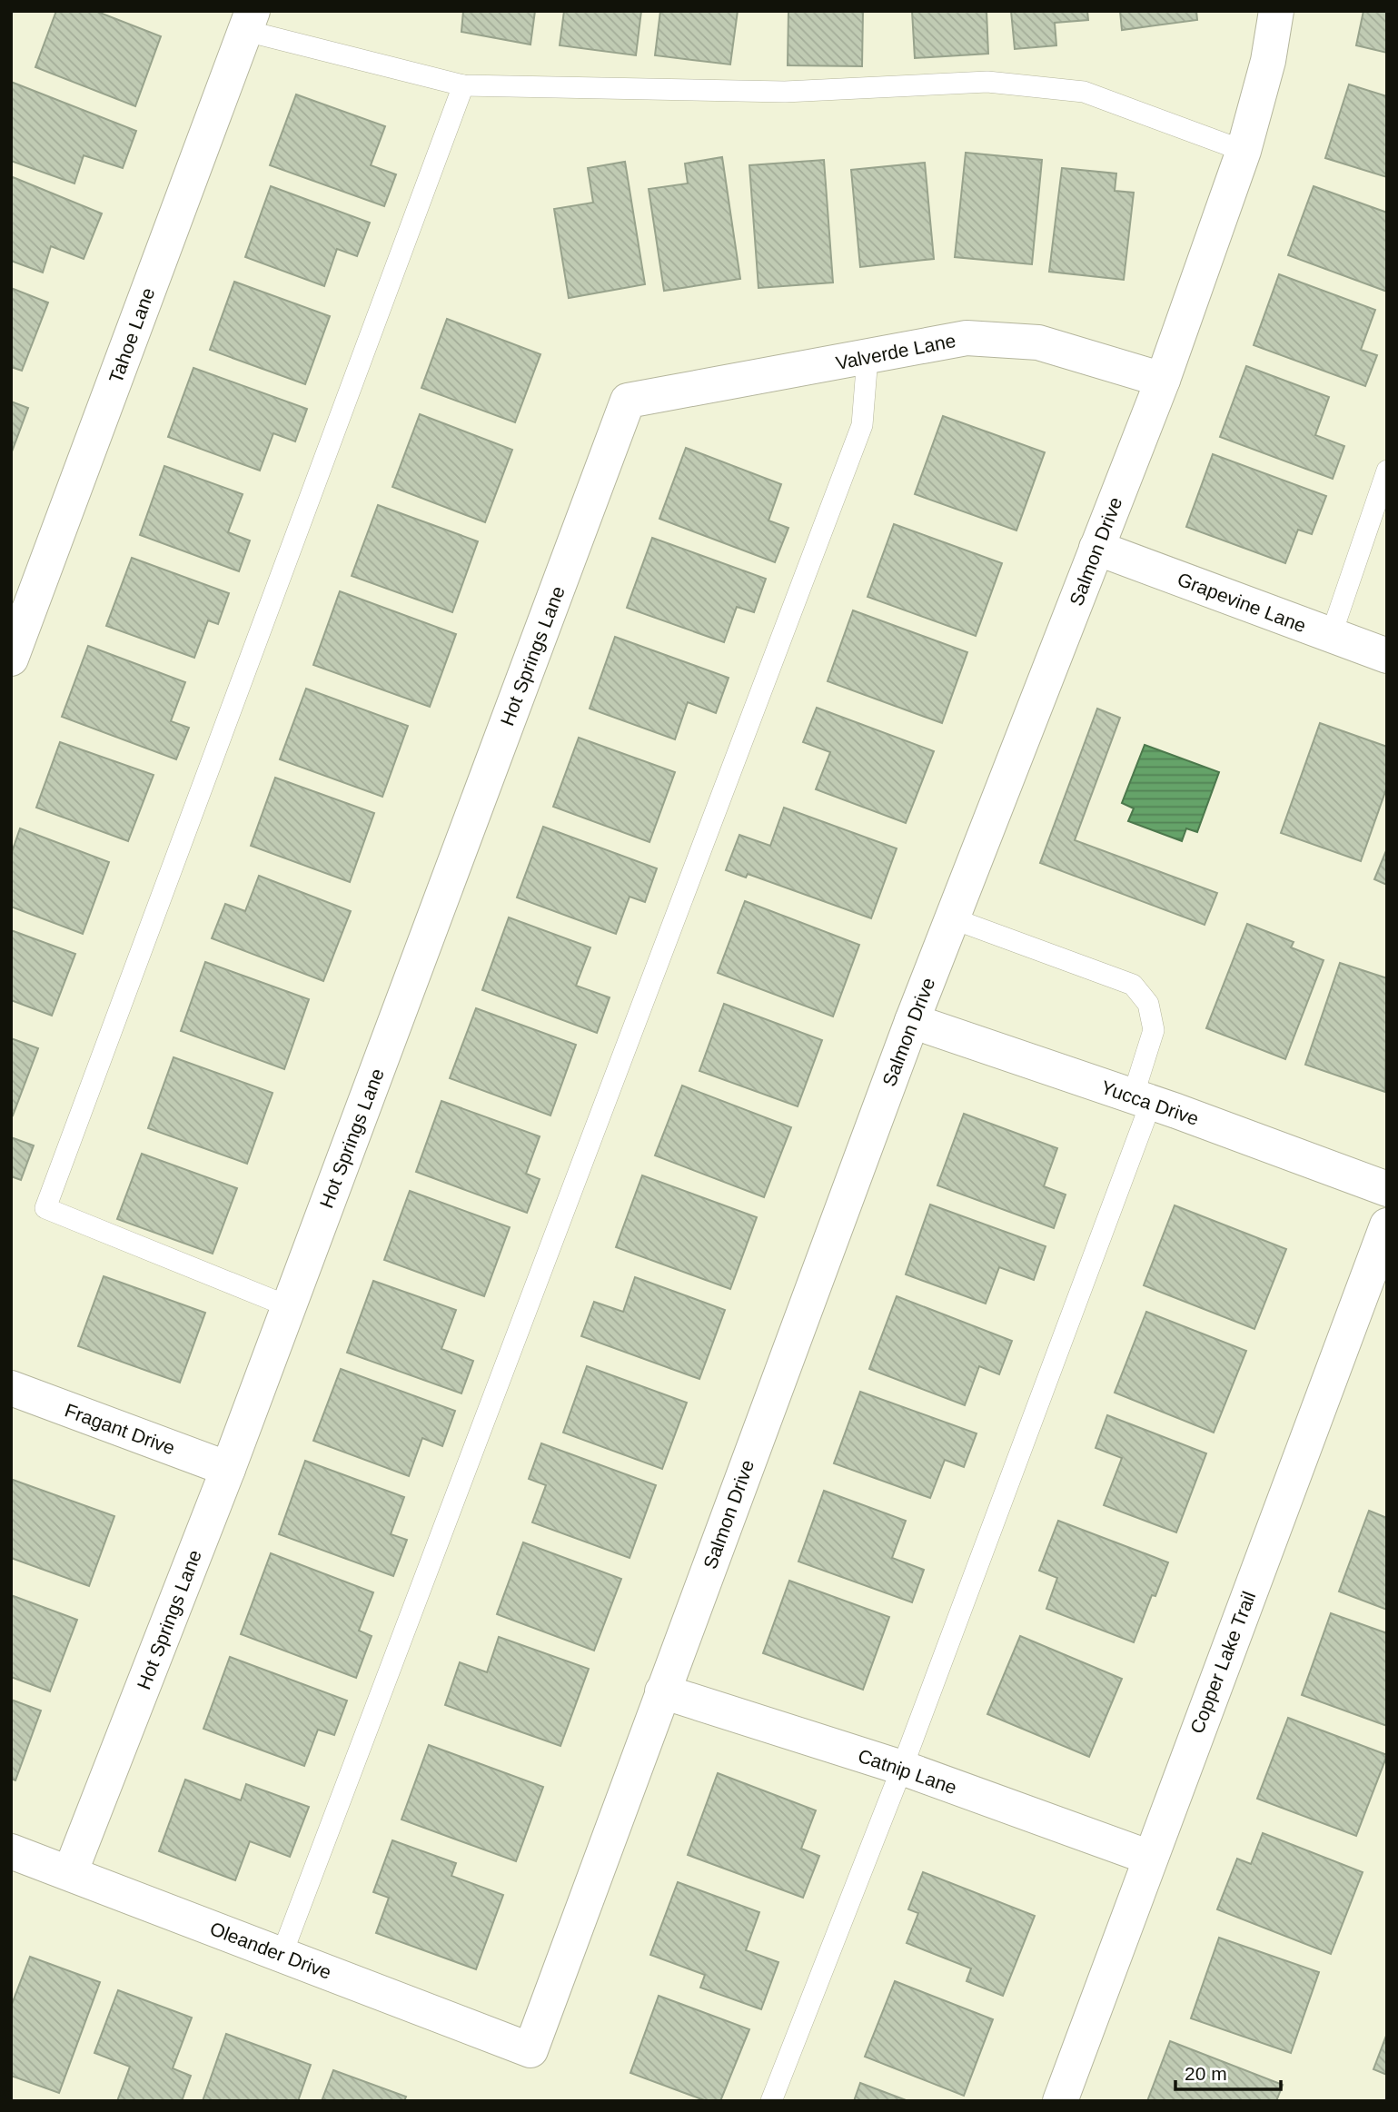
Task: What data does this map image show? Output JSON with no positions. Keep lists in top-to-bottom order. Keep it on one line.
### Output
{"streets":{"street":["Tahoe Lane","Valverde Lane","Salmon Drive","Grapevine Lane","Hot Springs Lane","Yucca Drive","Fragant Drive","Copper Lake Trail","Catnip Lane","Oleander Drive"]},"crossings":[["Valverde Lane","Salmon Drive"],["Valverde Lane","Hot Springs Lane"],["Salmon Drive","Grapevine Lane"],["Salmon Drive","Yucca Drive"],["Salmon Drive","Catnip Lane"],["Salmon Drive","Oleander Drive"],["Hot Springs Lane","Fragant Drive"],["Hot Springs Lane","Oleander Drive"],["Copper Lake Trail","Catnip Lane"]],"scale_bar":"20 m"}
